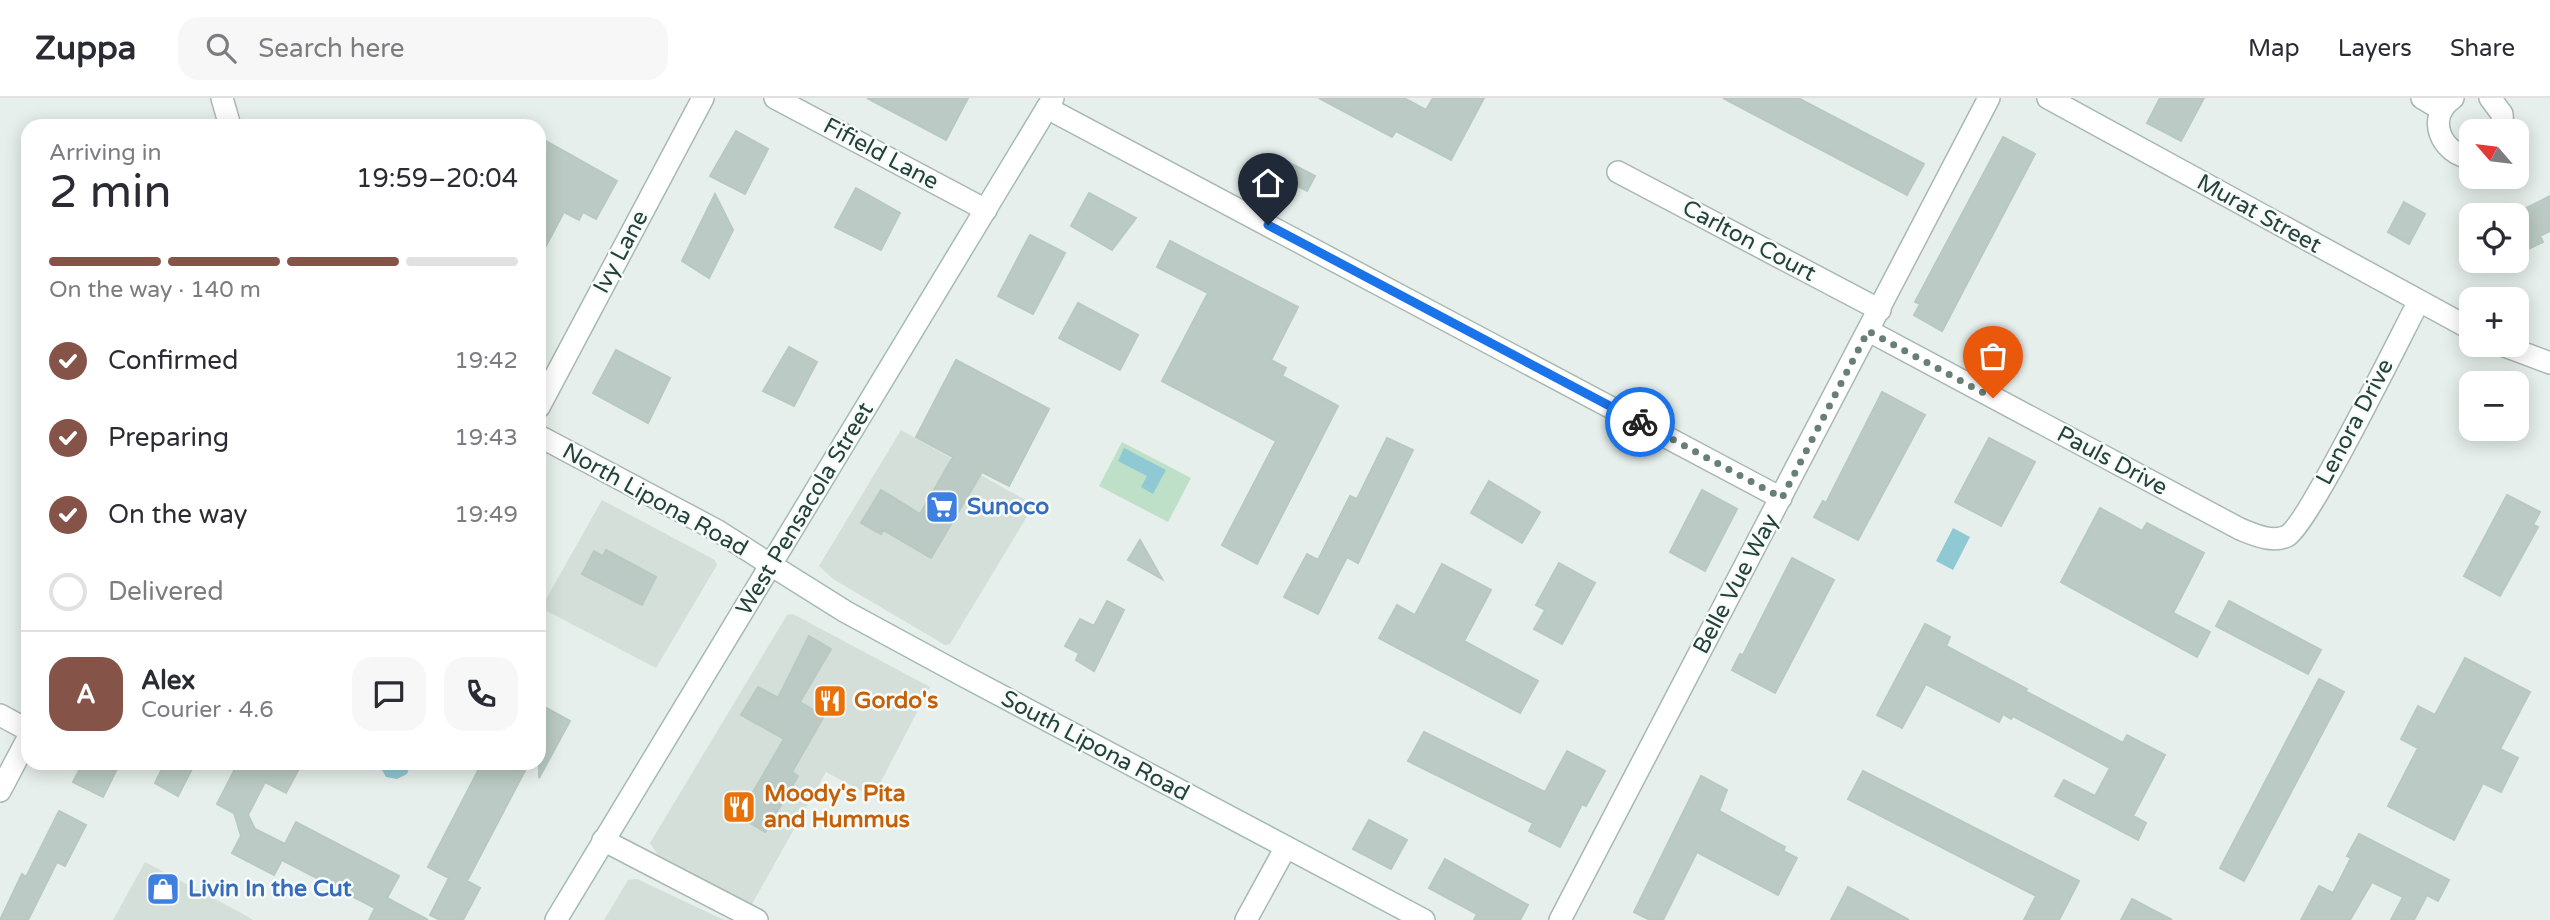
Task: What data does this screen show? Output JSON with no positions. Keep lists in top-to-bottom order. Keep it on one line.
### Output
{"streets":{"street":["Fifield Lane","Murat Street","Carlton Court","Ivy Lane","Lenora Drive","Pauls Drive","North Lipona Road","West Pensacola Street","Belle Vue Way","South Lipona Road"]},"crossings":[["Fifield Lane","West Pensacola Street"],["Murat Street","Lenora Drive"],["Carlton Court","Belle Vue Way"],["Lenora Drive","Pauls Drive"],["Pauls Drive","Belle Vue Way"],["North Lipona Road","West Pensacola Street"],["North Lipona Road","South Lipona Road"],["West Pensacola Street","South Lipona Road"]],"places":{"supermarket":["Sunoco"],"restaurant":["Gordo's","Moody's Pita and Hummus"],"shop":["Livin In the Cut"]},"north":"top left","page":{"header":"Zuppa","search":"Search here","nav":["Map","Layers","Share"],"map_buttons":["+","−"],"heading":["2 min","Arriving in","19:59–20:04"],"panel":["Alex","Courier · 4.6"],"bar":"On the way · 140 m","list":[["Confirmed","19:42"],["Preparing","19:43"],["On the way","19:49"],"Delivered"],"round":"A"}}
